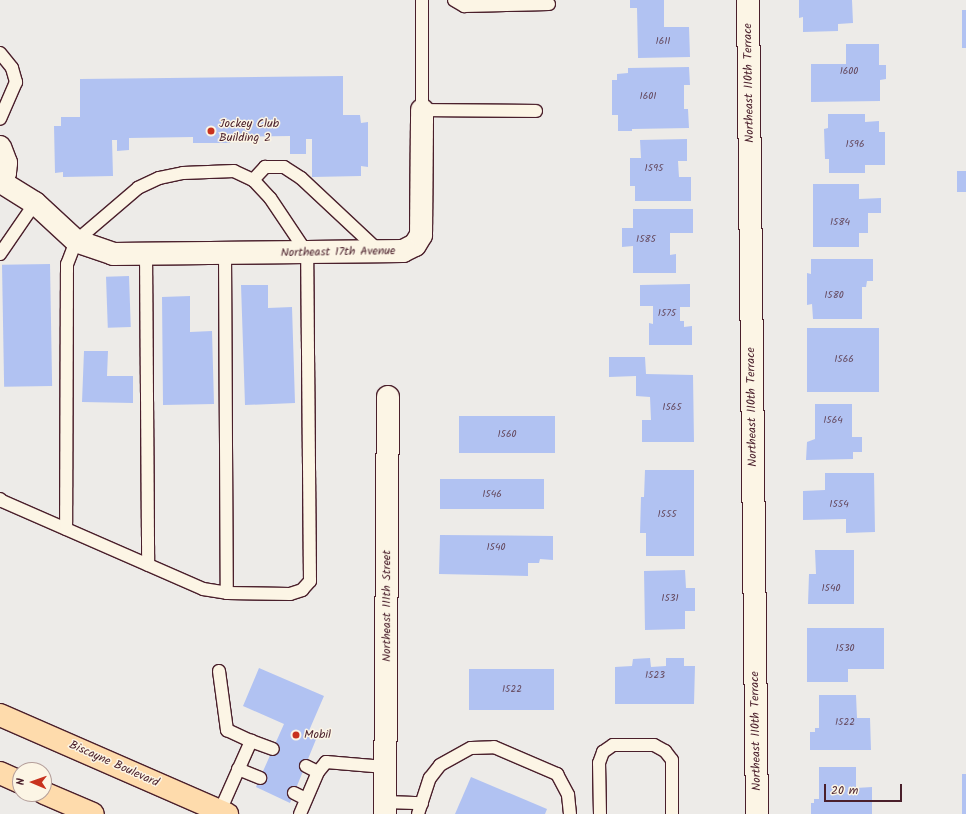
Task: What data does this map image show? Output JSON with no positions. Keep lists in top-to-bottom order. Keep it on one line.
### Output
{"streets":{"main road":["Biscayne Boulevard"],"street":["Northeast 110th Terrace","Northeast 17th Avenue","Northeast 111th Street"]},"places":["Jockey Club Building 2","Mobil"],"house_numbers":["1611","1600","1601","1596","1595","1584","1585","1580","1575","1566","1565","1564","1560","1546","1554","1555","1540","1540","1531","1530","1523","1522","1522"],"scale_bar":"20 m","north":"left"}
